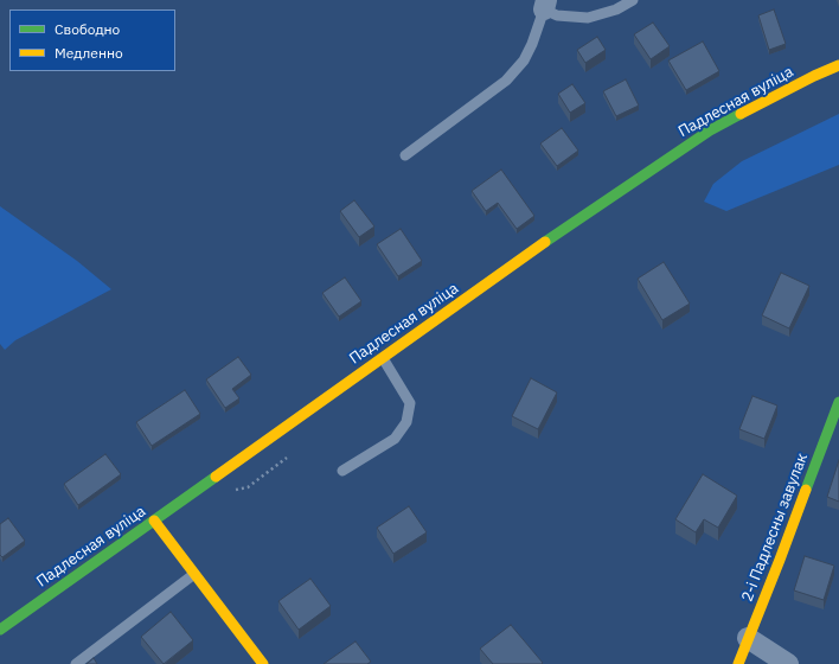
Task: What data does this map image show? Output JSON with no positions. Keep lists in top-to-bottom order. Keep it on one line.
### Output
{"streets":{"main road":["Падлесная вуліца","2-і Падлесны завулак"]},"legend":["Свободно","Медленно"]}
